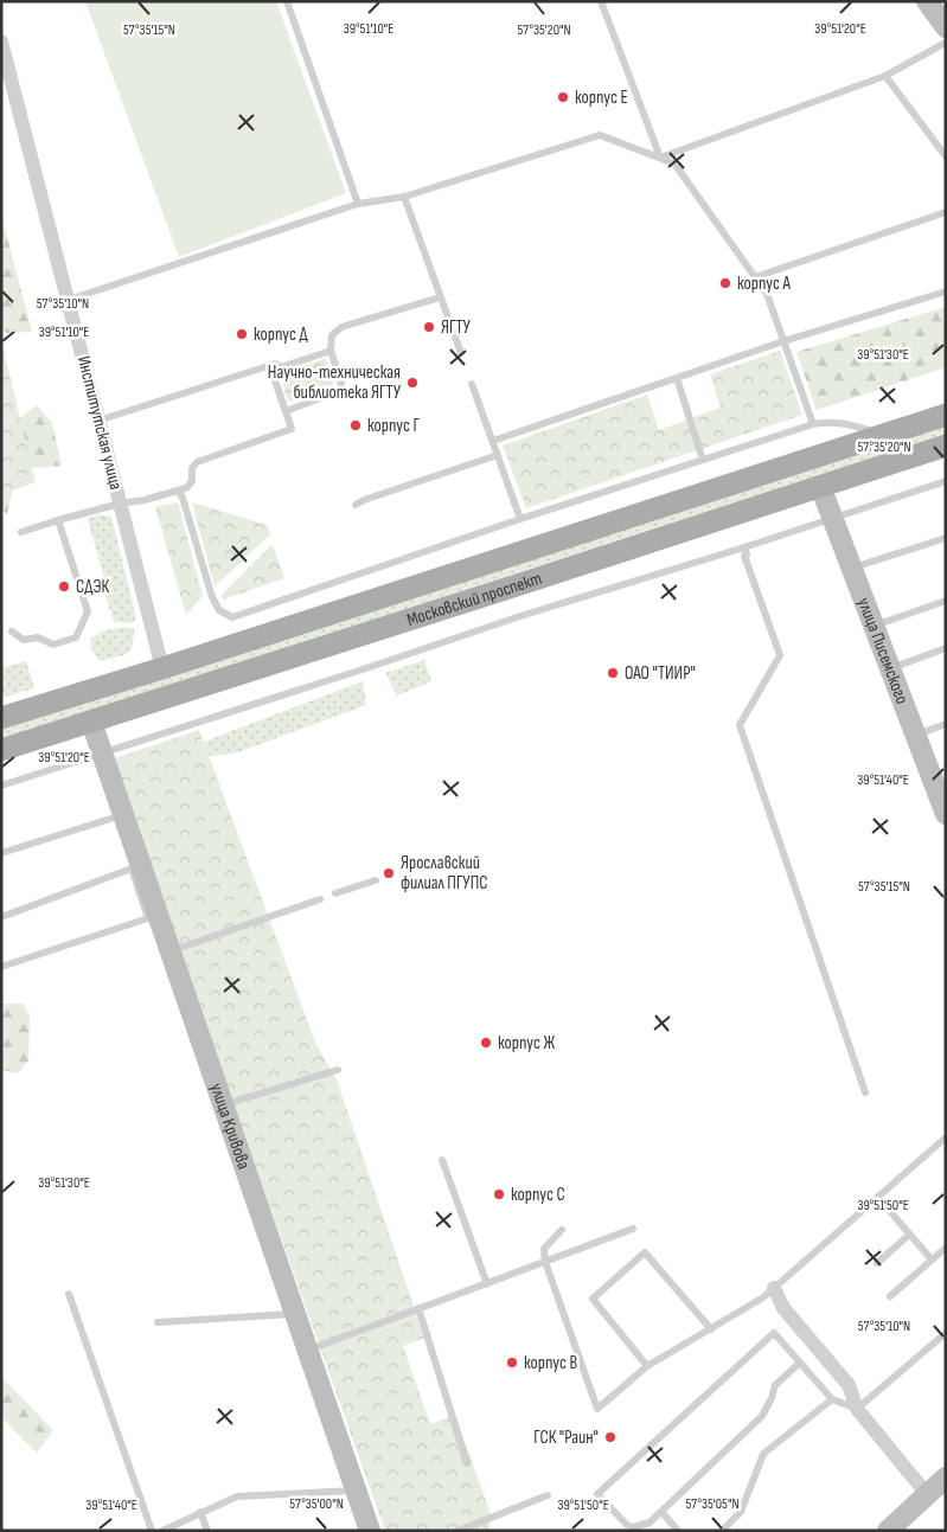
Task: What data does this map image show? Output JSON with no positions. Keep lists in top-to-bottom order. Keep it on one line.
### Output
{"streets":{"main road":["Московский проспект"],"street":["Институтская улица","улица Писемского","улица Кривова"]},"crossings":[["Институтская улица","Московский проспект"],["Московский проспект","улица Писемского"],["Московский проспект","улица Кривова"]],"places":["корпус Е","корпус А","ЯГТУ","корпус Д","Научно-техническая библиотека ЯГТУ","корпус Г","СДЭК","ОАО \"ТИИР\"","Ярославский филиал ПГУПС","корпус Ж","корпус С","корпус В","ГСК \"Раин\""],"coordinates":["39°51'20\"E","39°51'10\"E","57°35'15\"N","57°35'20\"N","57°35'10\"N","39°51'30\"E","39°51'40\"E","39°51'50\"E","57°35'00\"N","57°35'05\"N"]}
